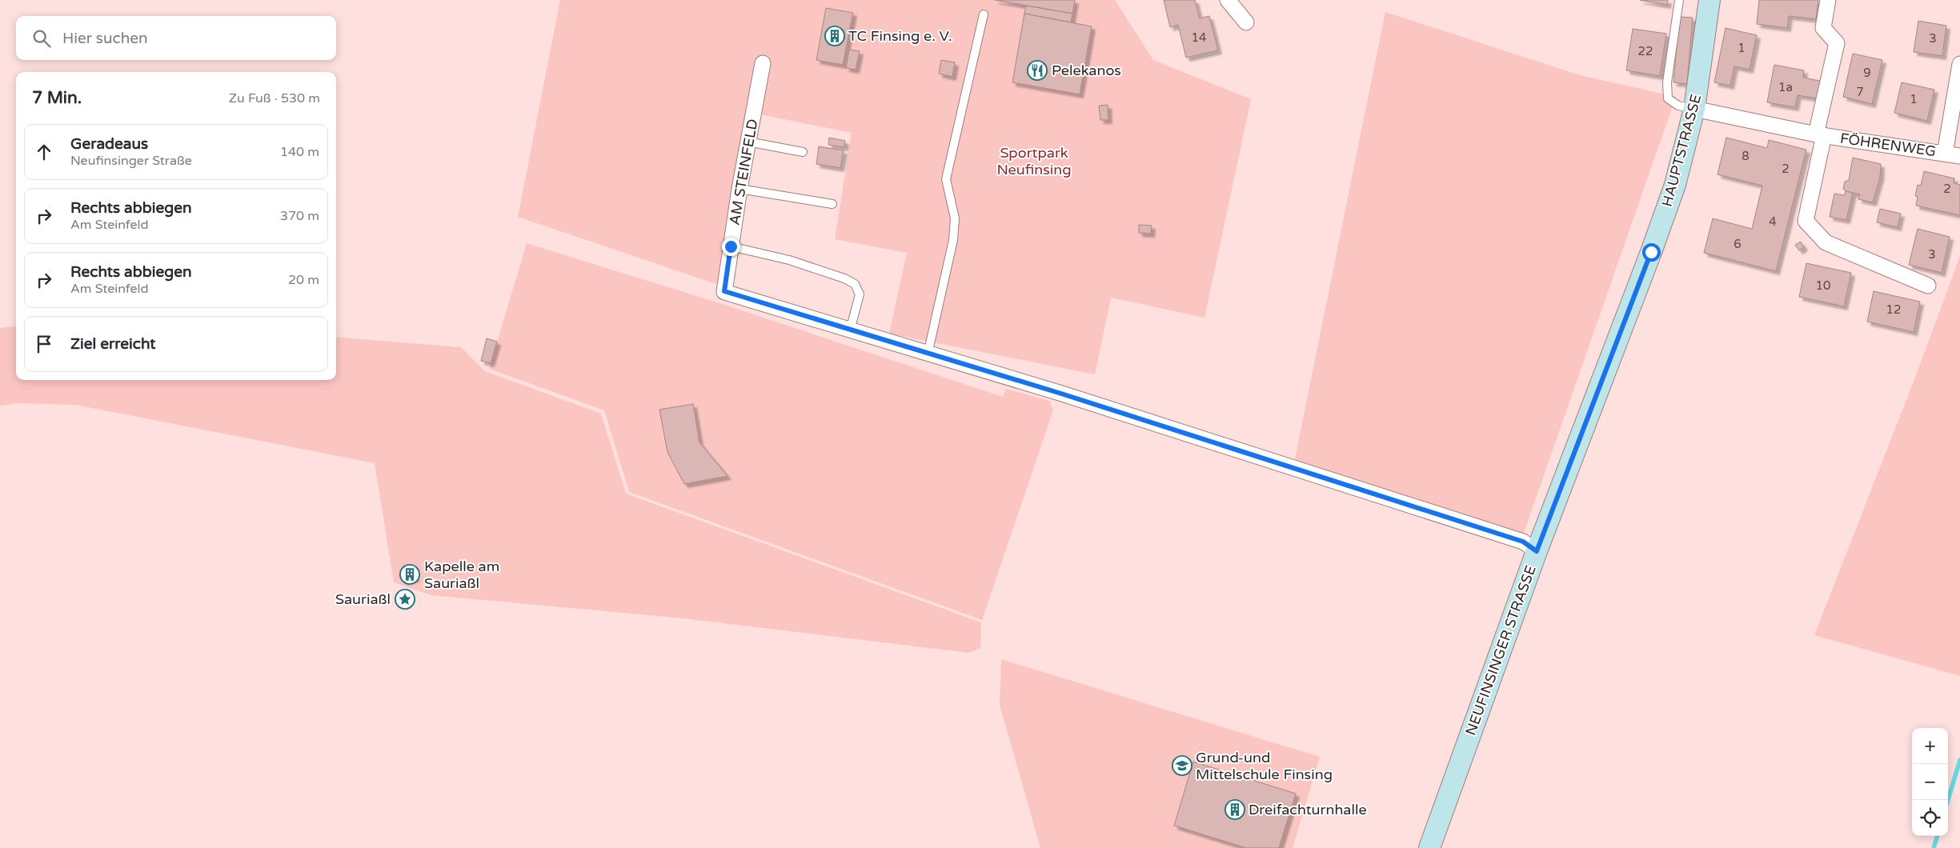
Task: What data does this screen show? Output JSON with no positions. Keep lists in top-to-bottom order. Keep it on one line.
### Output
{"streets":{"street":["FÖHRENWEG","HAUPTSTRASSE","AM STEINFELD","NEUFINSINGER STRASSE"]},"crossings":[["FÖHRENWEG","HAUPTSTRASSE"],["HAUPTSTRASSE","NEUFINSINGER STRASSE"],["AM STEINFELD","NEUFINSINGER STRASSE"]],"parks":["Sportpark Neufinsing"],"places":{"building":["TC Finsing e. V.","Kapelle am Sauriaßl","Dreifachturnhalle"],"restaurant":["Pelekanos"],"place":["Sauriaßl"],"school or university":["Grund-und Mittelschule Finsing"]},"house_numbers":["14","3","1","22","9","1a","7","1","8","2","2","4","6","3","10","12"],"page":{"search":"Hier suchen","heading":["7 Min.","Zu Fuß · 530 m"],"list":[["Geradeaus","Neufinsinger Straße","140 m"],["Rechts abbiegen","Am Steinfeld","370 m"],["Rechts abbiegen","Am Steinfeld","20 m"],"Ziel erreicht"],"map_buttons":["+","−"]}}
